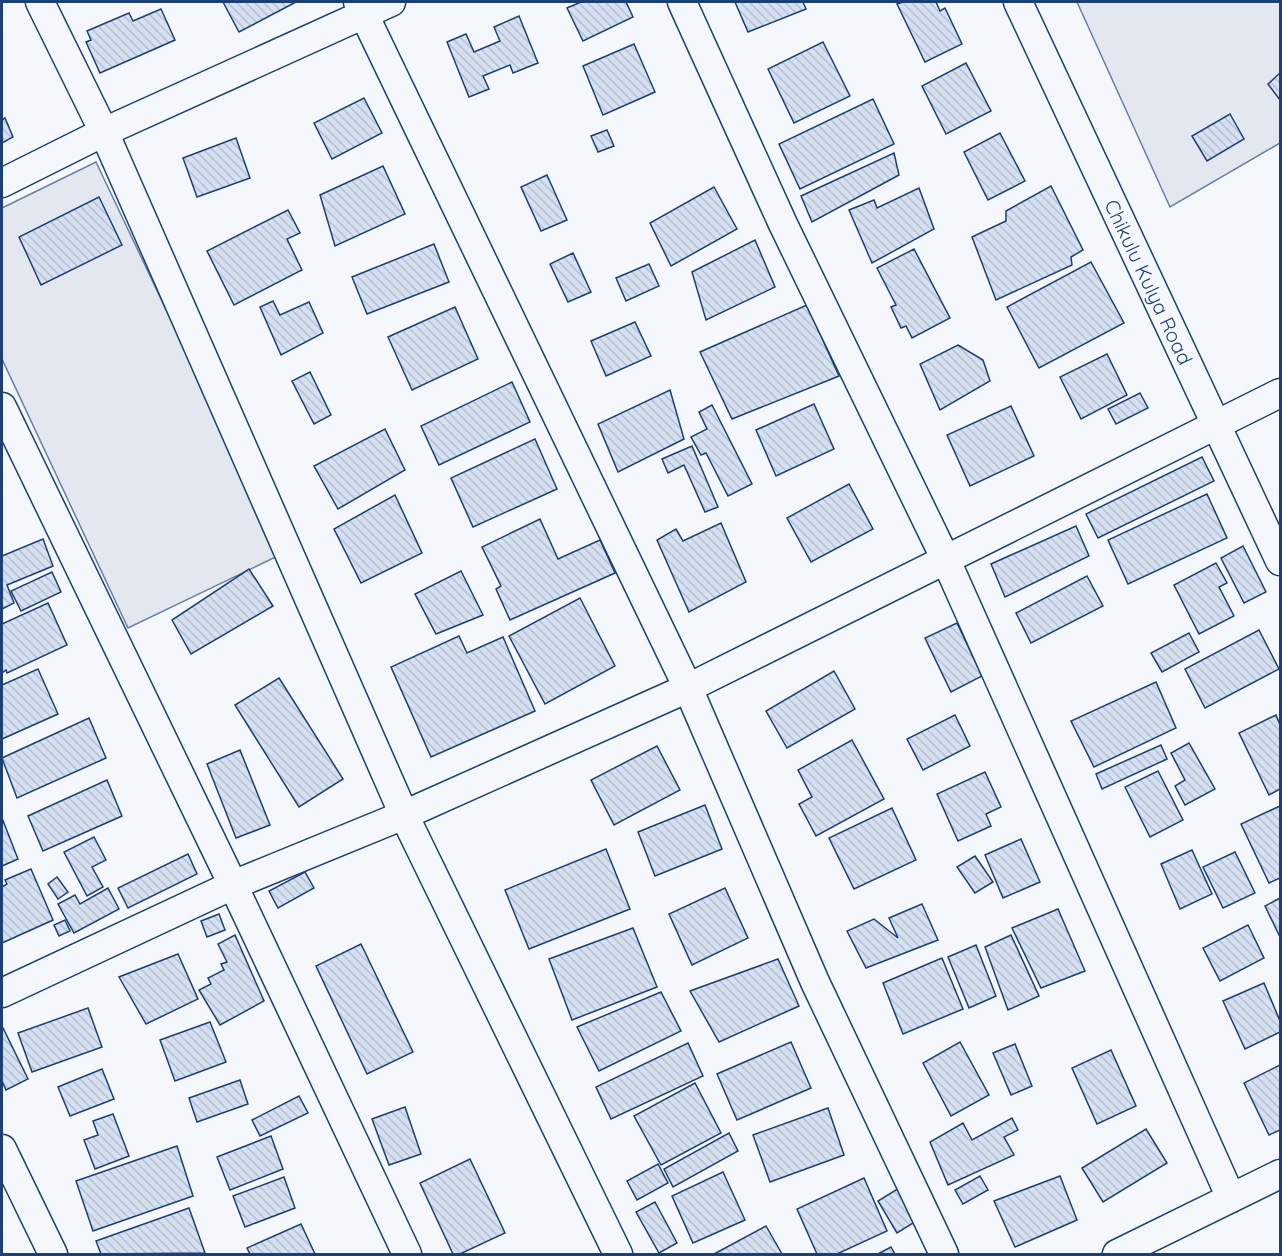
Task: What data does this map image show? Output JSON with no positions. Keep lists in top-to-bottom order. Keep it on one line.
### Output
{"streets":{"street":["Chikulu Kulya Road"]}}
